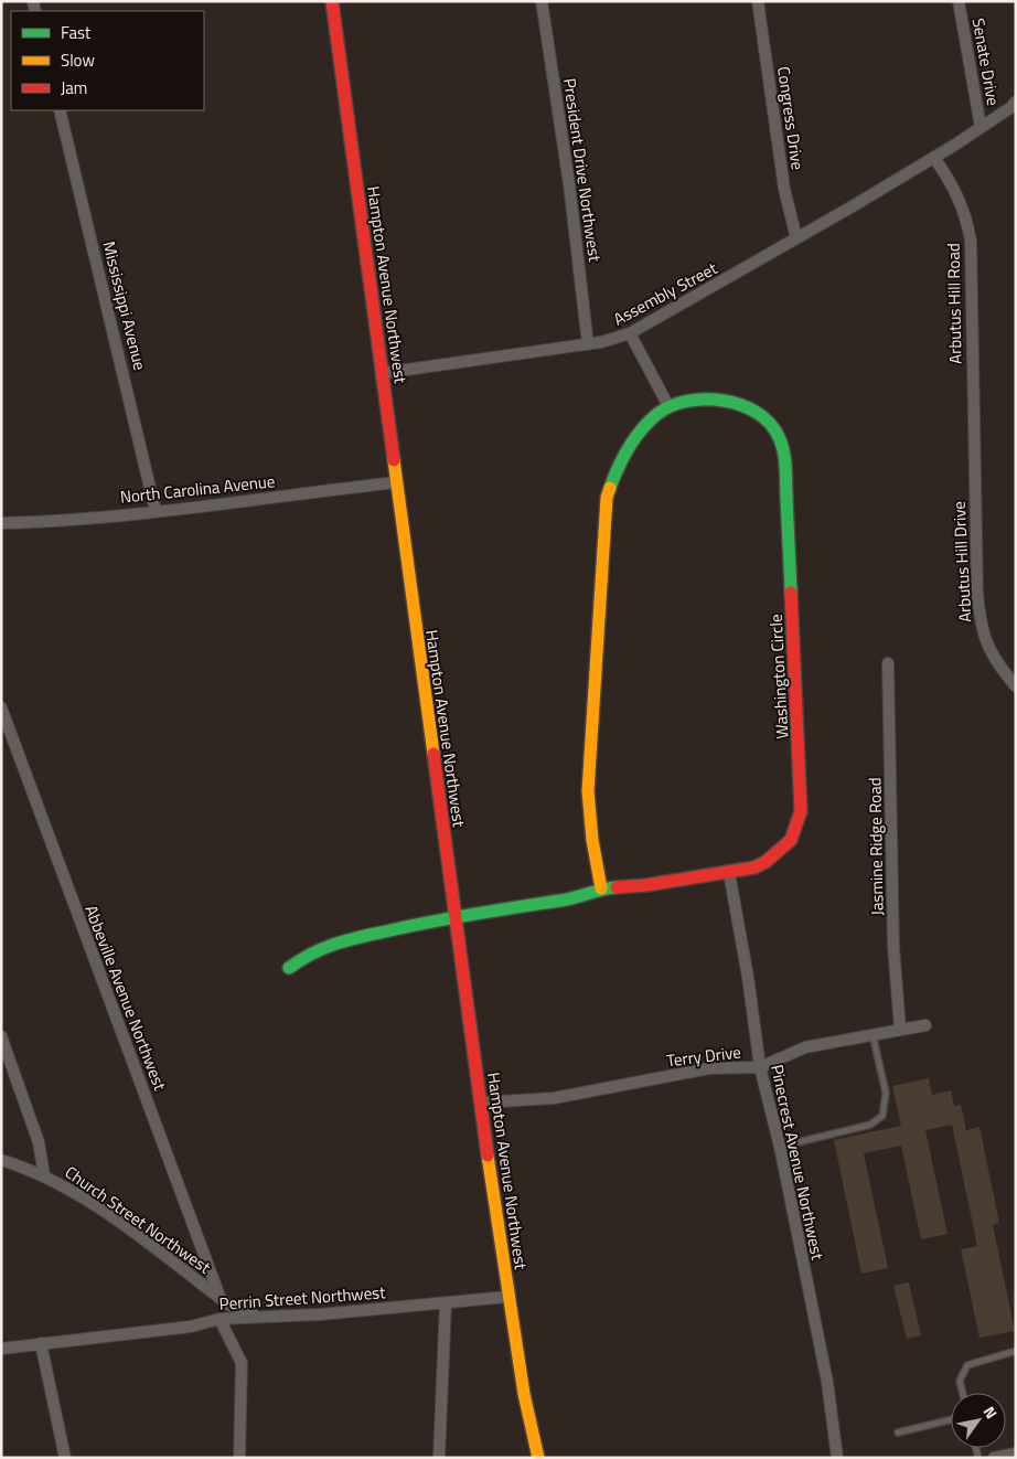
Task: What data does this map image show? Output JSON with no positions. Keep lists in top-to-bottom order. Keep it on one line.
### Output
{"streets":{"street":["Senate Drive","Congress Drive","President Drive Northwest","Hampton Avenue Northwest","Assembly Street","Arbutus Hill Road","Mississippi Avenue","North Carolina Avenue","Arbutus Hill Drive","Washington Circle","Jasmine Ridge Road","Abbeville Avenue Northwest","Terry Drive","Pinecrest Avenue Northwest","Church Street Northwest","Perrin Street Northwest"]},"crossings":[["Senate Drive","Assembly Street"],["Congress Drive","Assembly Street"],["President Drive Northwest","Assembly Street"],["Hampton Avenue Northwest","Assembly Street"],["Hampton Avenue Northwest","North Carolina Avenue"],["Hampton Avenue Northwest","Washington Circle"],["Hampton Avenue Northwest","Terry Drive"],["Hampton Avenue Northwest","Perrin Street Northwest"],["Assembly Street","Arbutus Hill Road"],["Arbutus Hill Road","Arbutus Hill Drive"],["Mississippi Avenue","North Carolina Avenue"],["Washington Circle","Pinecrest Avenue Northwest"],["Jasmine Ridge Road","Terry Drive"],["Abbeville Avenue Northwest","Church Street Northwest"],["Terry Drive","Pinecrest Avenue Northwest"],["Church Street Northwest","Perrin Street Northwest"]],"legend":["Fast","Slow","Jam"],"north":"top right"}
